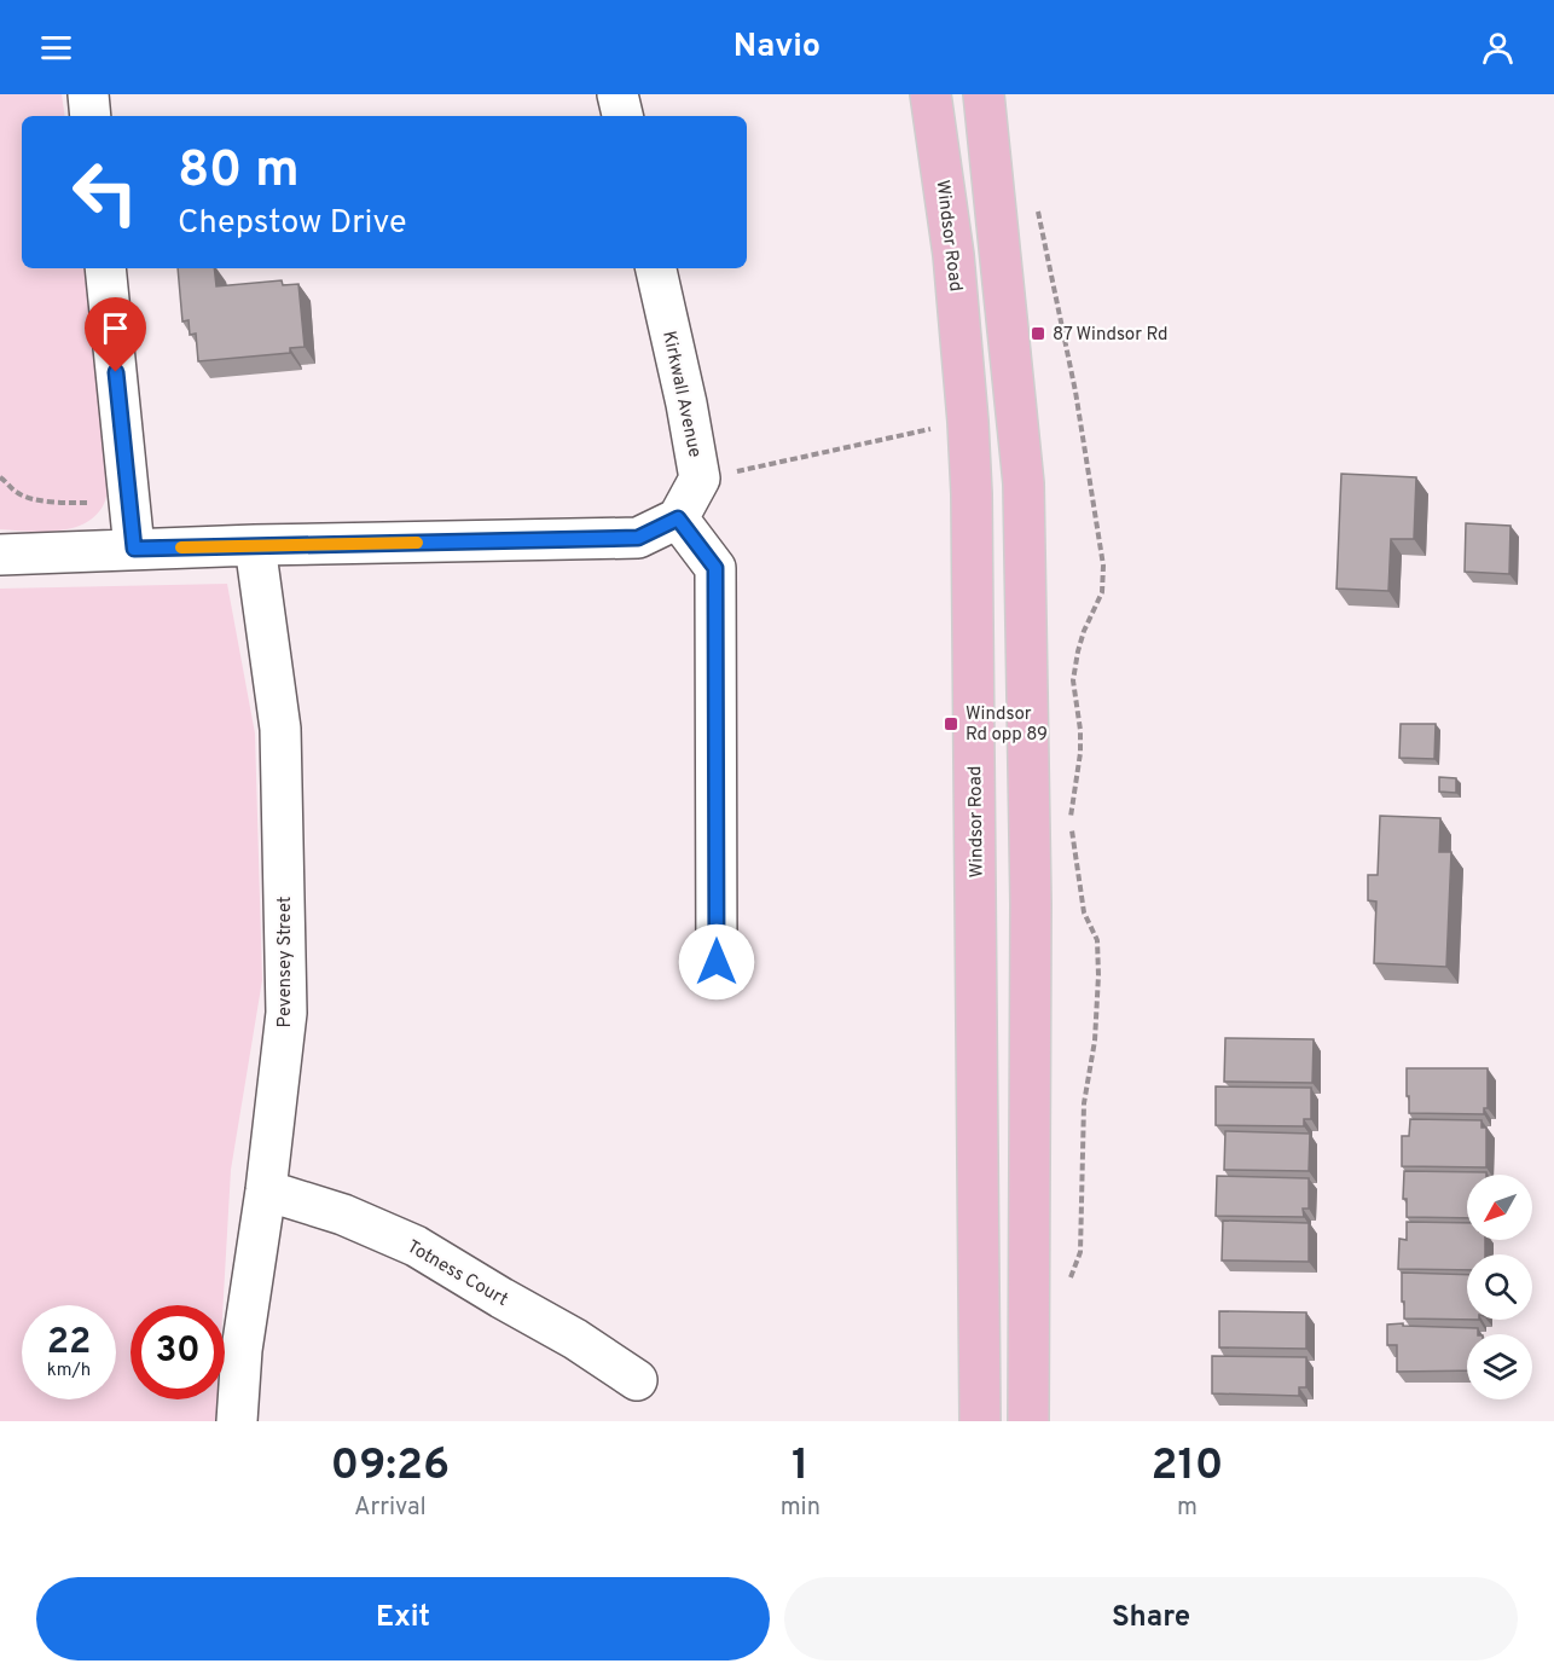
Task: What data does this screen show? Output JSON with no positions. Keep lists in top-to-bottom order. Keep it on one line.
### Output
{"streets":{"main road":["Windsor Road"],"street":["Kirkwall Avenue","Pevensey Street","Totness Court"]},"crossings":[["Pevensey Street","Totness Court"]],"places":{"transit":["87 Windsor Rd","Windsor Rd opp 89"]},"north":"bottom left","page":{"header":"Navio","turn":["80 m","Chepstow Drive"],"speed":"22 km/h","limit":"30","eta":["09:26","Arrival","1","min","210","m"],"buttons":["Exit","Share"]}}
